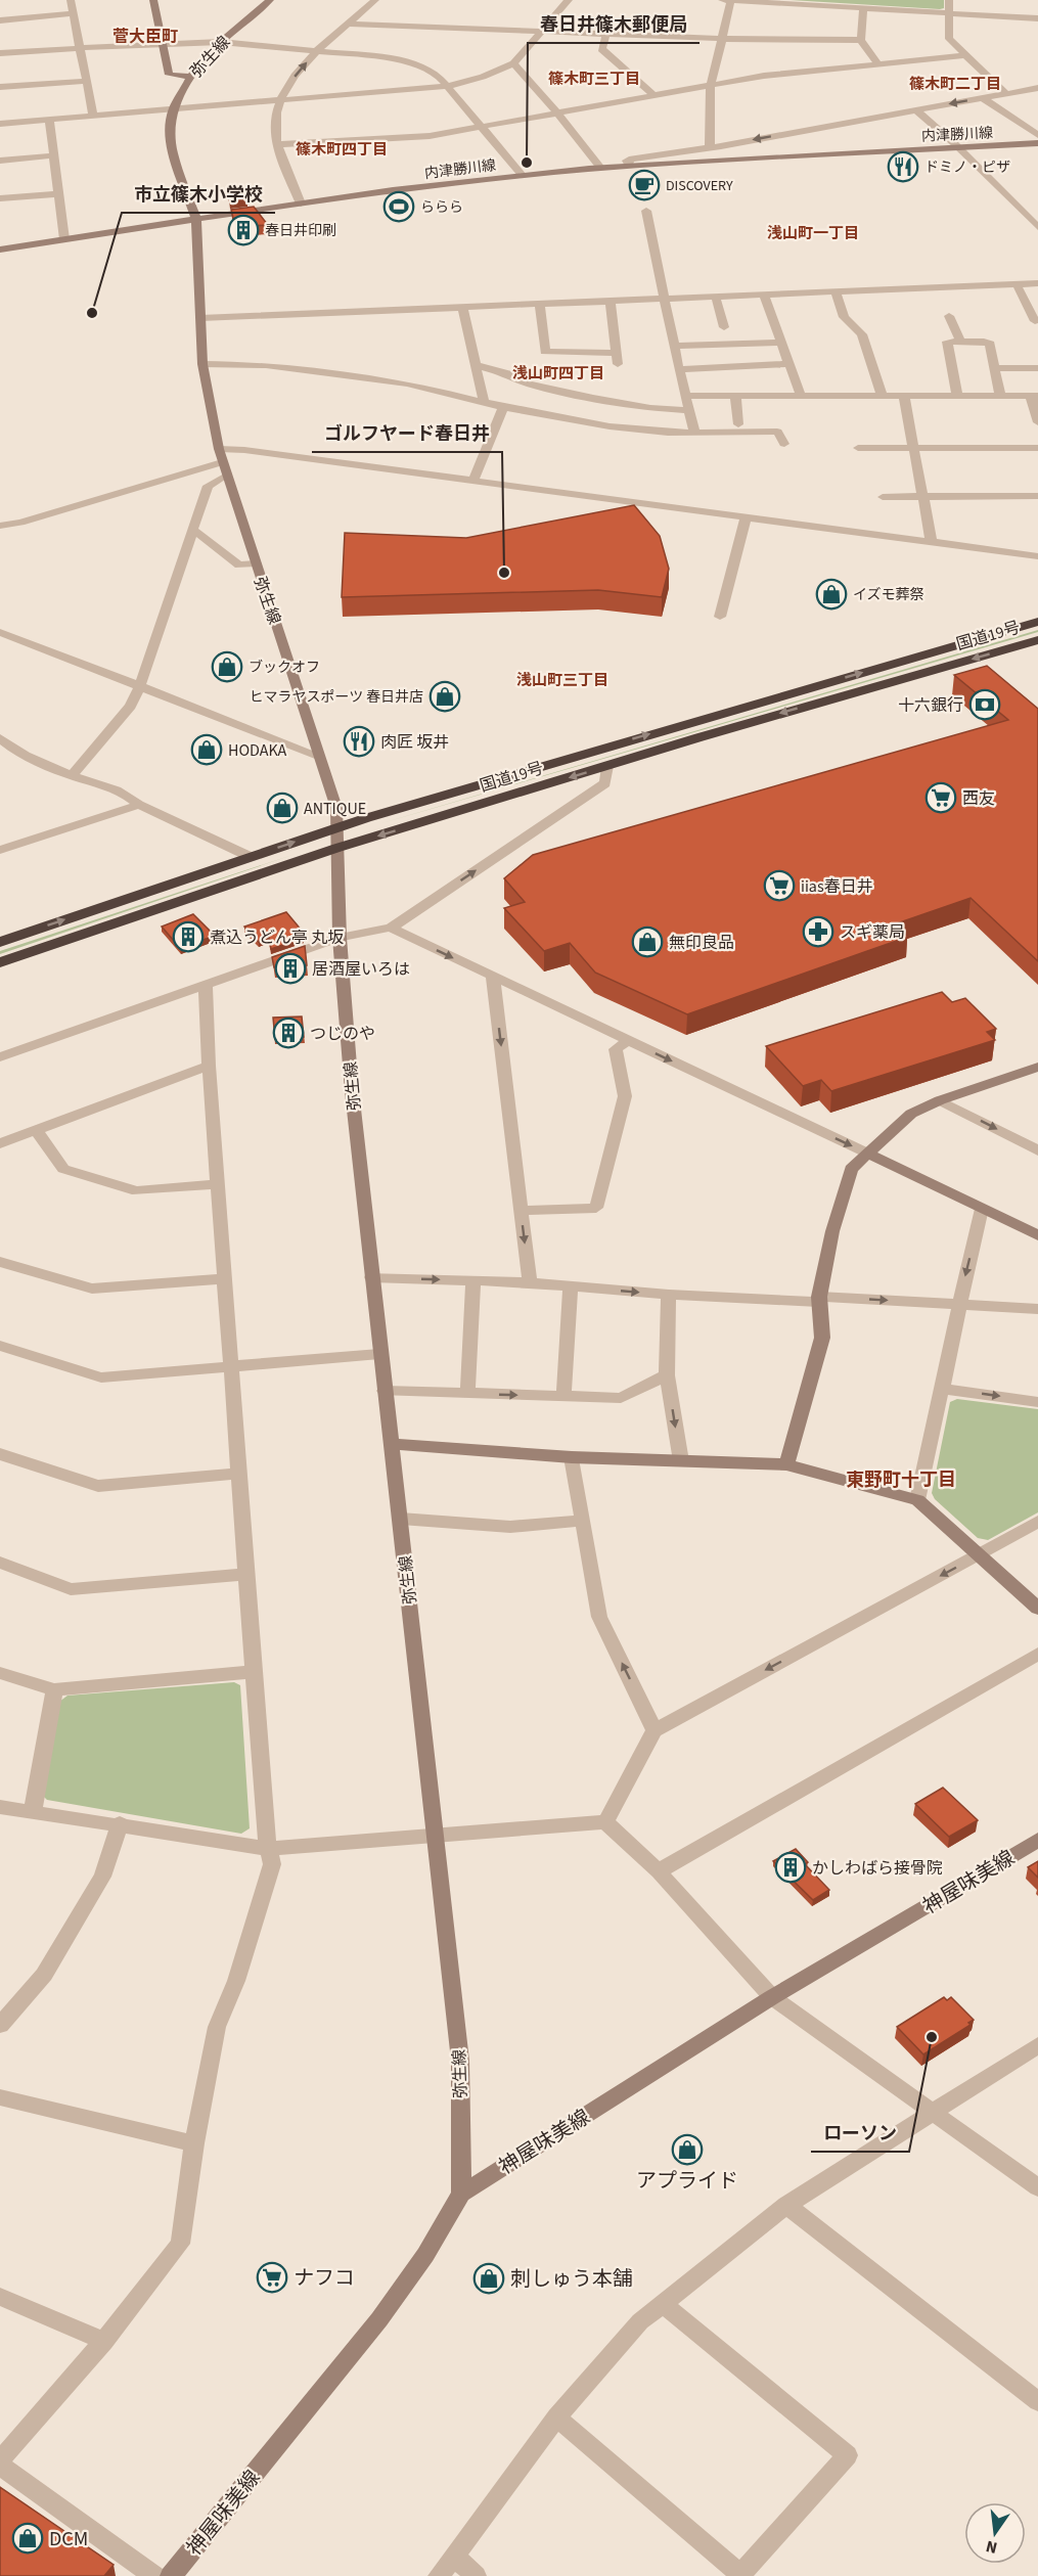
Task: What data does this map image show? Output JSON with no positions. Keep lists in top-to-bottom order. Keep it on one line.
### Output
{"streets":{"highway":["国道19号"],"street":["弥生線","内津勝川線","神屋味美線"]},"crossings":[["弥生線","内津勝川線"],["弥生線","国道19号"],["弥生線","神屋味美線"]],"districts":["菅大臣町","篠木町三丁目","篠木町二丁目","篠木町四丁目","浅山町一丁目","浅山町四丁目","浅山町三丁目","東野町十丁目"],"places":{"other":["春日井篠木郵便局","市立篠木小学校","ゴルフヤード春日井","ローソン"],"restaurant":["ドミノ・ピザ","肉匠 坂井"],"cafe":["DISCOVERY"],"sports":["ららら"],"building":["春日井印刷","煮込うどん亭 丸坂","居酒屋いろは","つじのや","かしわばら接骨院"],"shop":["イズモ葬祭","ブックオフ","ヒマラヤスポーツ 春日井店","HODAKA","ANTIQUE","無印良品","アプライド","刺しゅう本舗","DCM"],"bank":["十六銀行"],"supermarket":["西友","iias春日井","ナフコ"],"pharmacy":["スギ薬局"]},"north":"bottom"}
